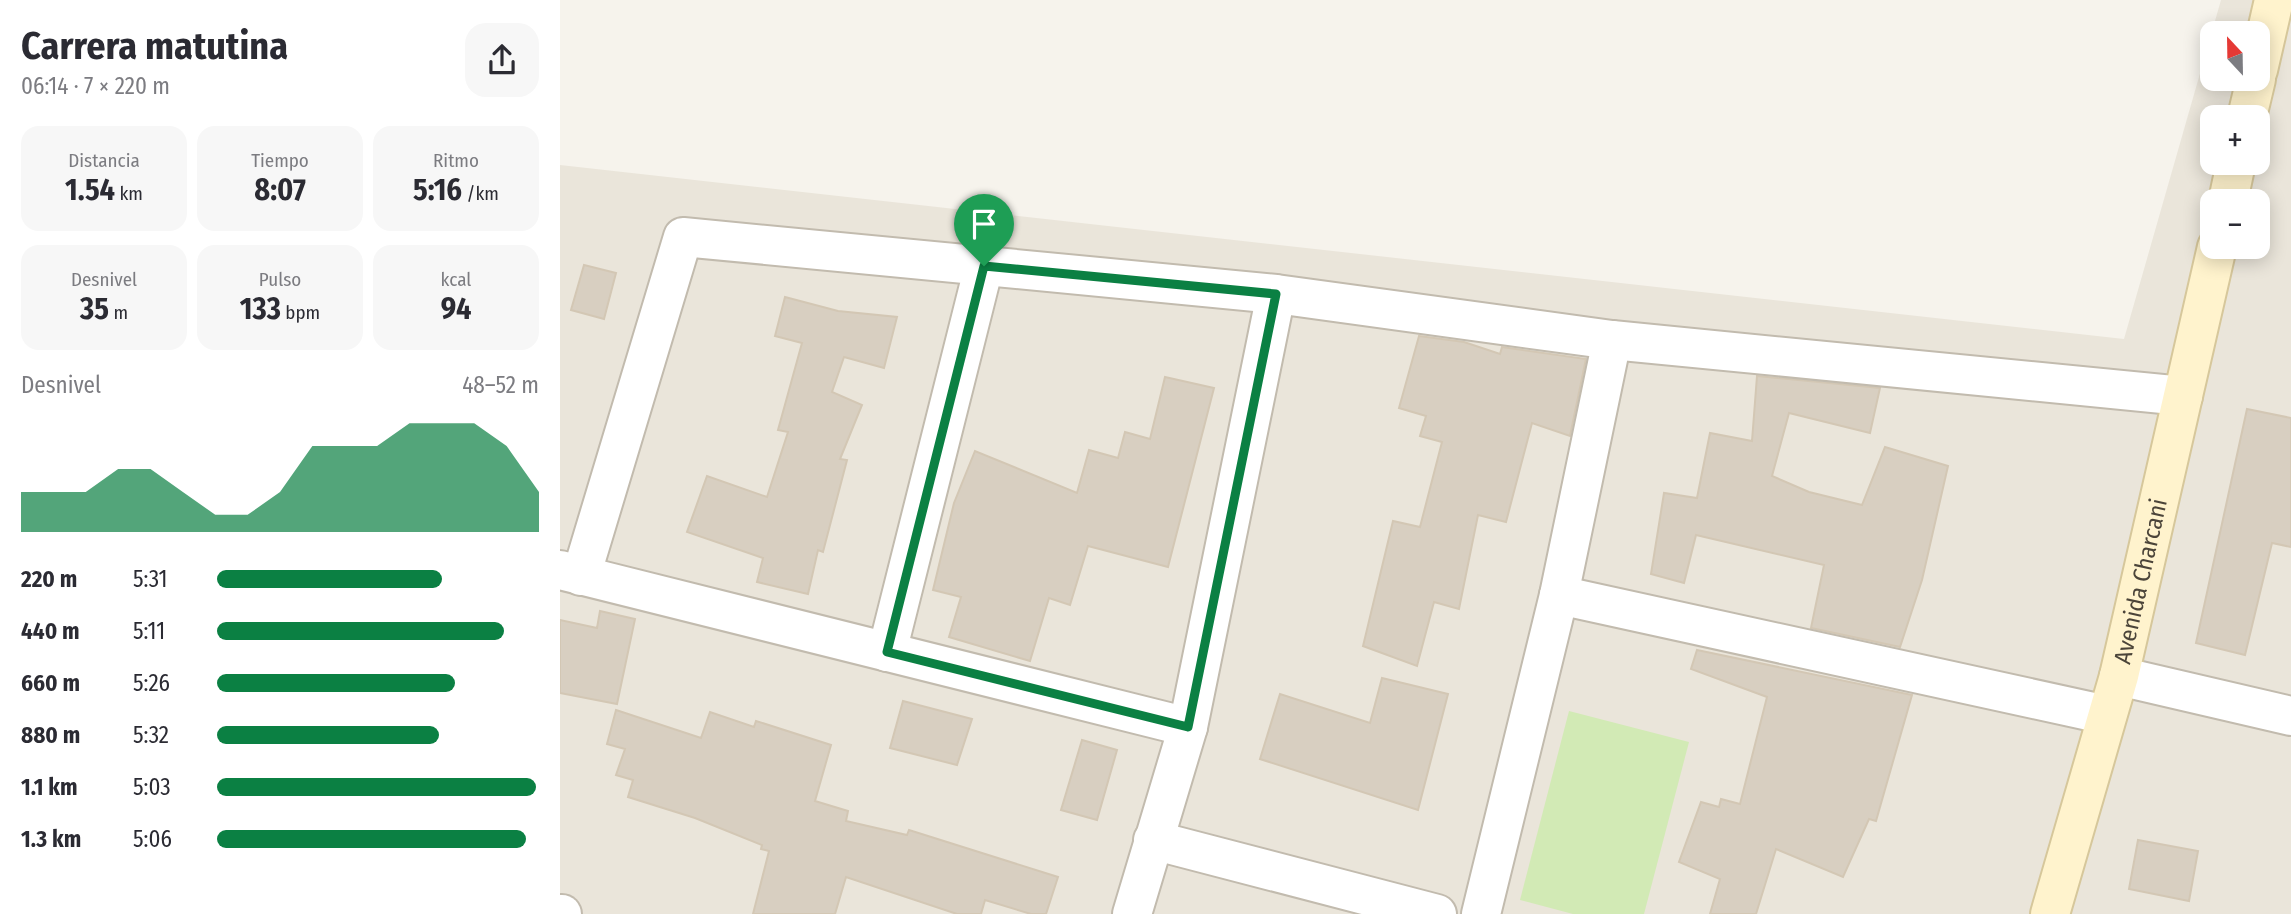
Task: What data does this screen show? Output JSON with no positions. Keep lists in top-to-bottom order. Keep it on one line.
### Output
{"streets":{"main road":["Avenida Charcani"]},"north":"top","page":{"heading":["Carrera matutina","06:14 · 7 × 220 m"],"map_buttons":["+","−"],"stats":[["Distancia","1.54 km"],["Tiempo","8:07"],["Ritmo","5:16 /km"],["Desnivel","35 m"],["Pulso","133 bpm"],["kcal","94"]],"chart":["Desnivel","48–52 m"],"list":[{"name":"220 m","note":"5:31"},{"name":"440 m","note":"5:11"},{"name":"660 m","note":"5:26"},{"name":"880 m","note":"5:32"},{"name":"1.1 km","note":"5:03"},{"name":"1.3 km","note":"5:06"}]}}
